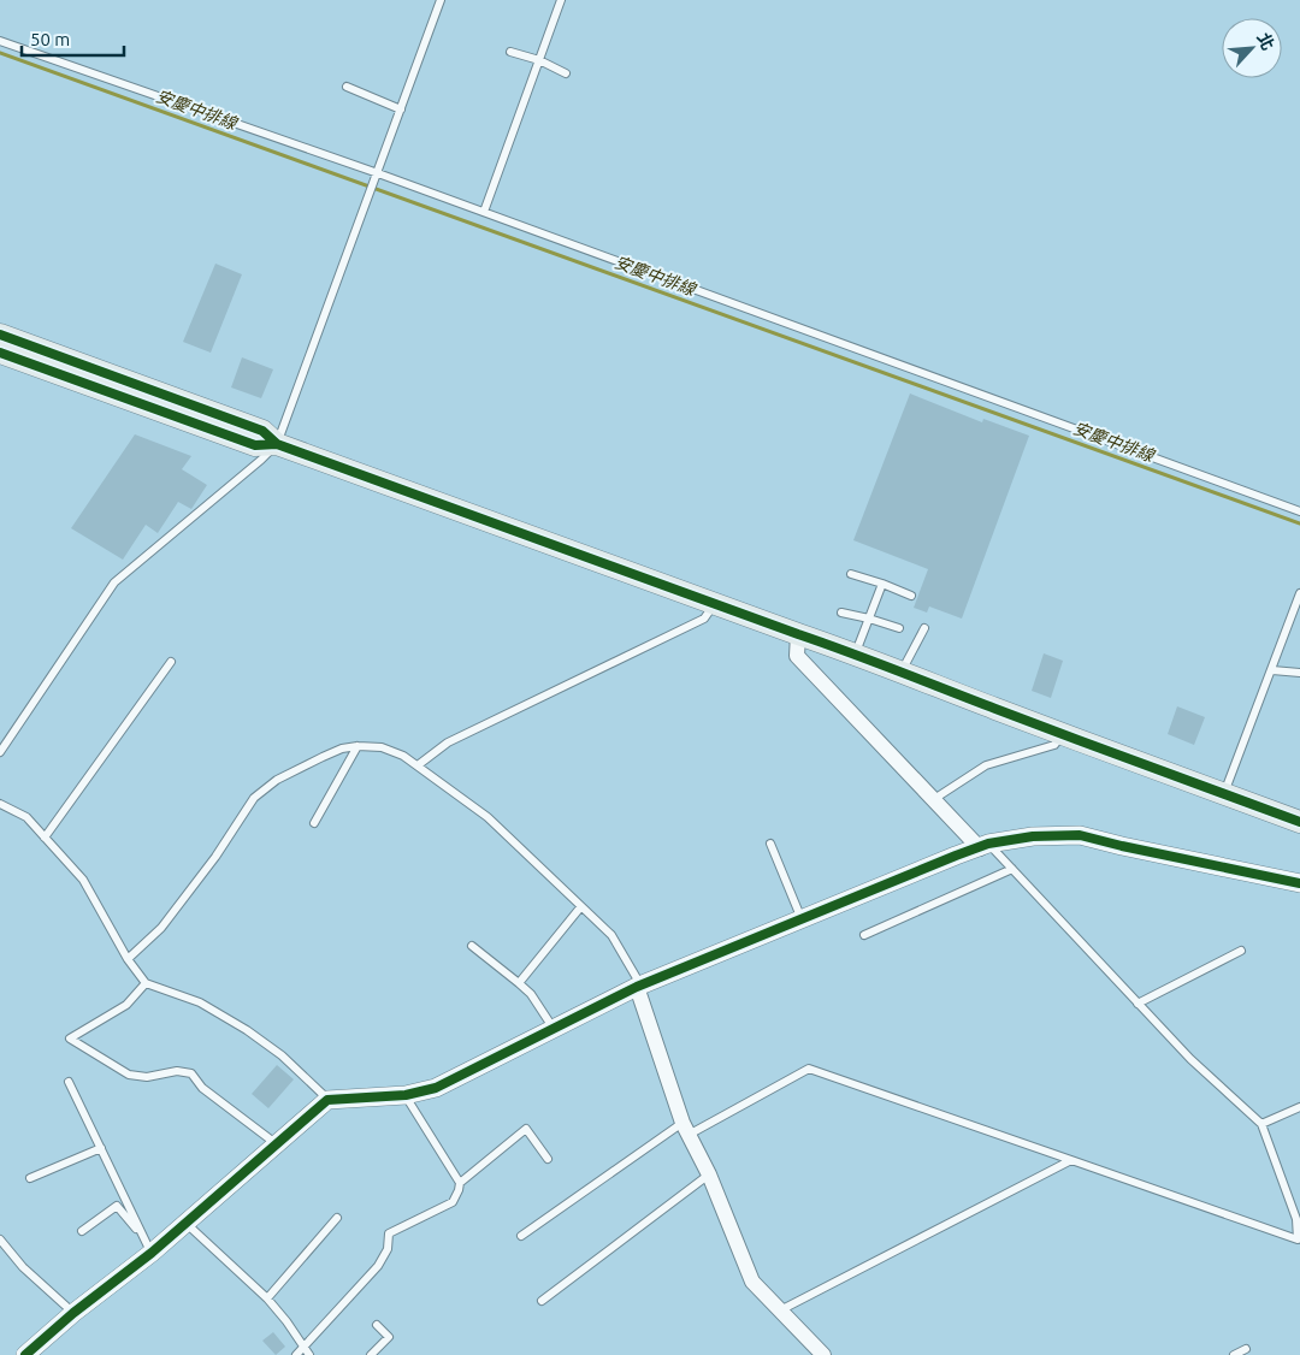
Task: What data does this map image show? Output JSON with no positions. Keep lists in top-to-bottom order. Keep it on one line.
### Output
{"water":["安慶中排線"],"scale_bar":"50 m","north":"top right"}
